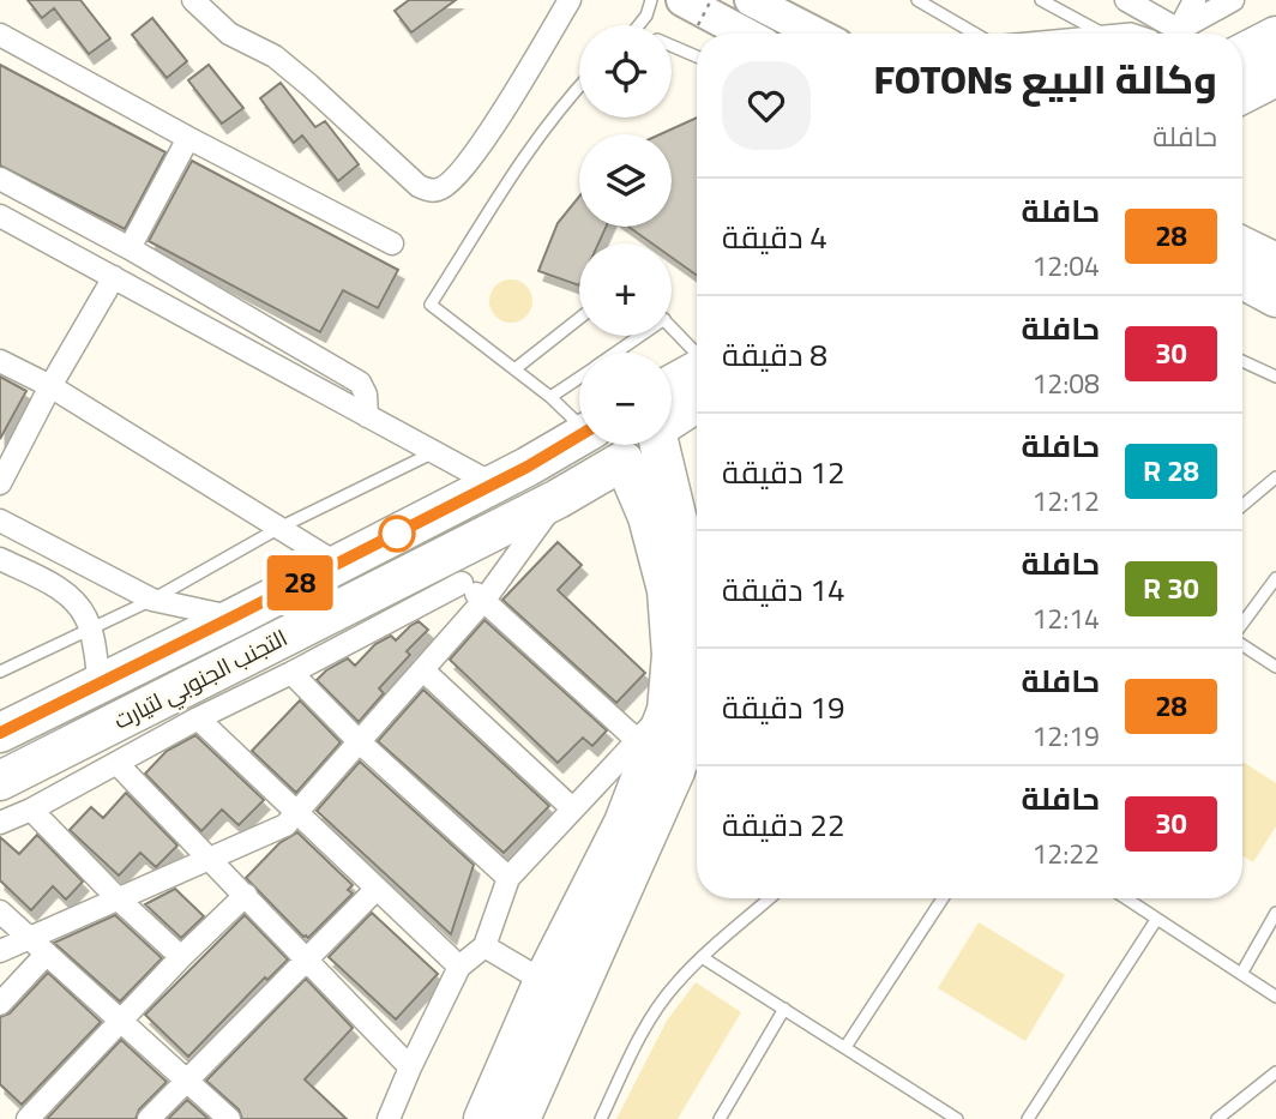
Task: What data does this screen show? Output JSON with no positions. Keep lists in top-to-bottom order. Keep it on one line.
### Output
{"streets":{"highway":["التجنب الجنوبي لتيارت"]},"lines":["bus line 28"],"page":{"on_map":"28","map_buttons":["+","−"],"heading":["وكالة البيع FOTONs","حافلة"],"list":[{"mark":"28","name":"حافلة","note":"12:04","value":"4 دقيقة"},{"mark":"30","name":"حافلة","note":"12:08","value":"8 دقيقة"},{"mark":"28 R","name":"حافلة","note":"12:12","value":"12 دقيقة"},{"mark":"30 R","name":"حافلة","note":"12:14","value":"14 دقيقة"},{"mark":"28","name":"حافلة","note":"12:19","value":"19 دقيقة"},{"mark":"30","name":"حافلة","note":"12:22","value":"22 دقيقة"}]}}
